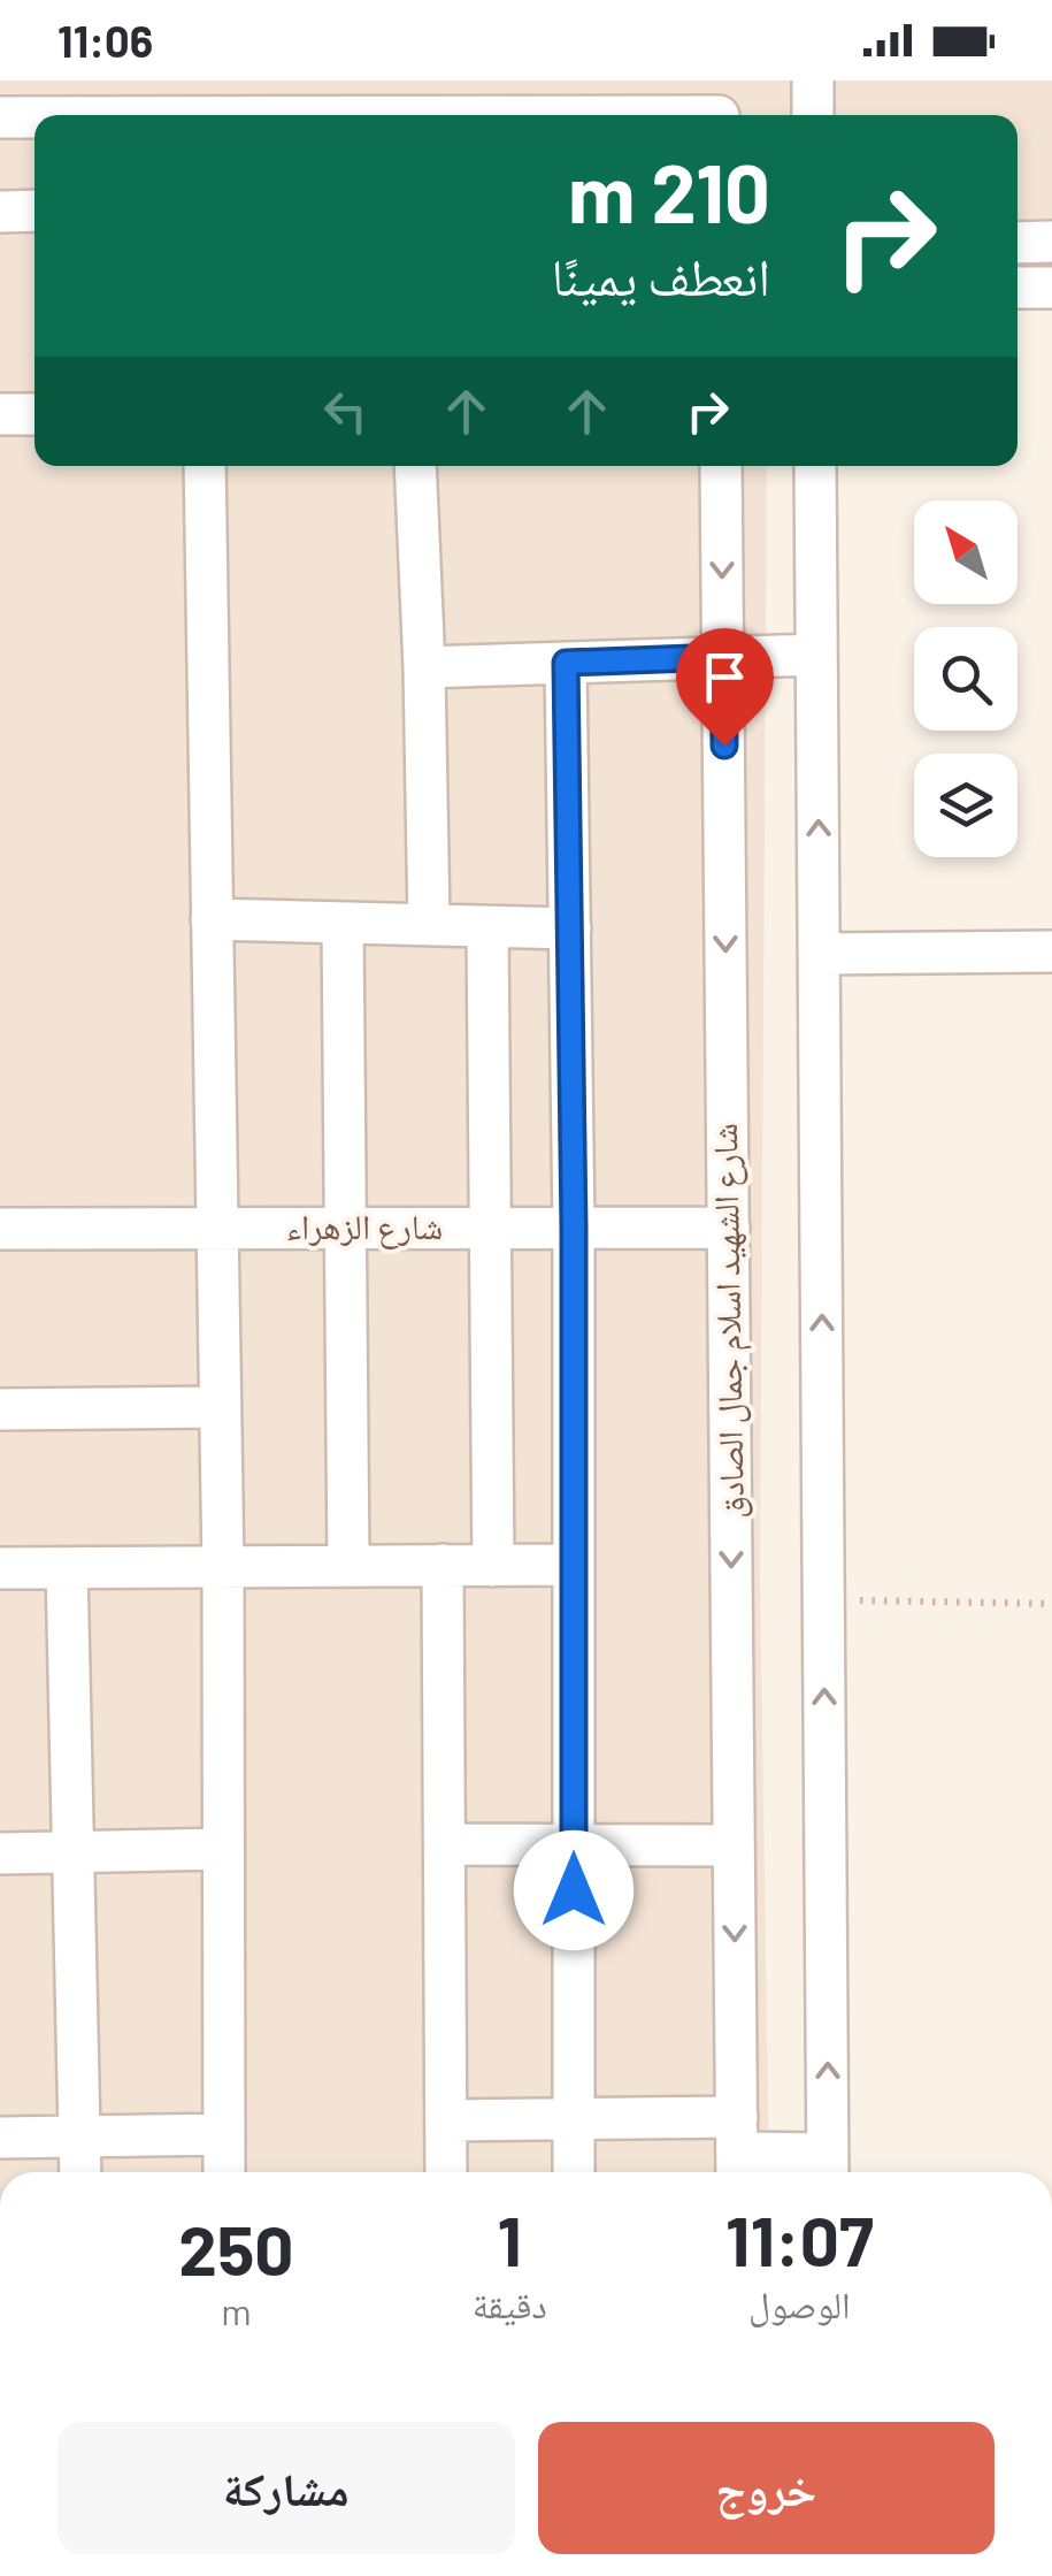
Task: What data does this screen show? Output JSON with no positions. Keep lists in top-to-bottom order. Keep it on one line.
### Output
{"streets":{"street":["شارع الزهراء","شارع الشهيد اسلام جمال الصادق"]},"crossings":[["شارع الزهراء","شارع الشهيد اسلام جمال الصادق"]],"north":"top left","page":{"status":"11:06","turn":["210 m","انعطف يمينًا"],"eta":["11:07","الوصول","1","دقيقة","250","m"],"buttons":["خروج","مشاركة"]}}
